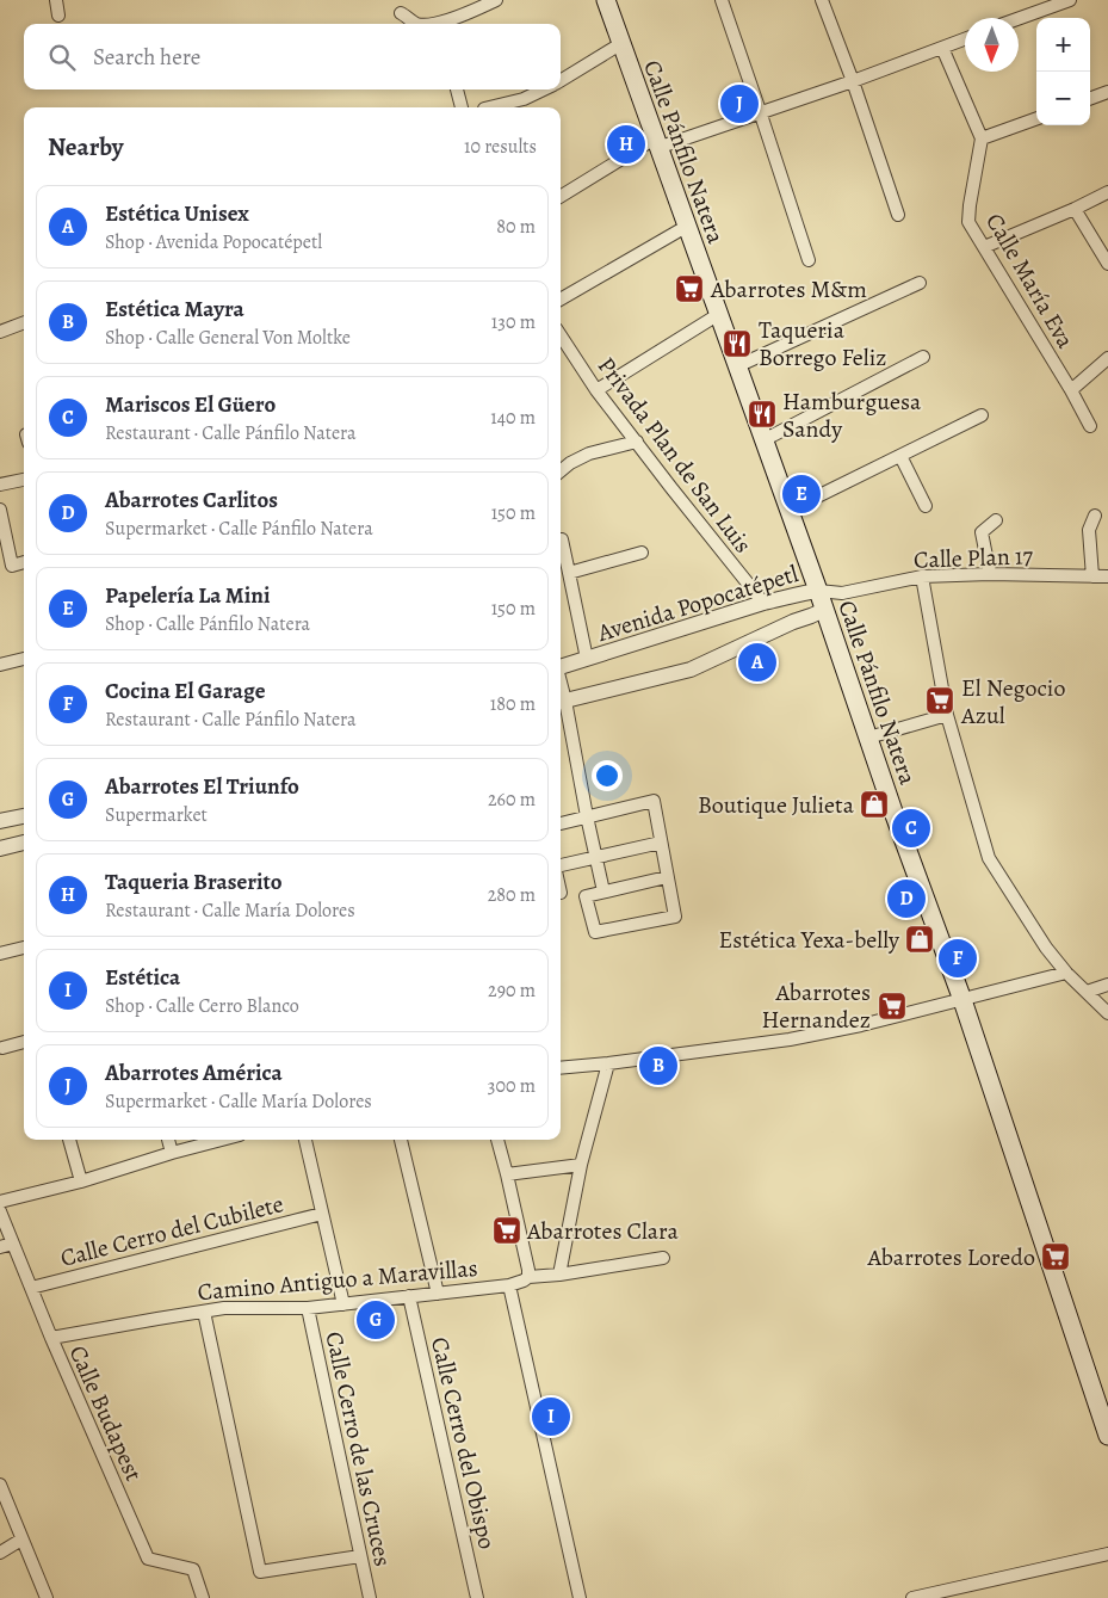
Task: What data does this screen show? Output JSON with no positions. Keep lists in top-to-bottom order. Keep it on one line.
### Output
{"streets":{"main road":["Calle Pánfilo Natera"],"street":["Calle María Eva","Privada Plan de San Luis","Calle Plan 17","Avenida Popocatépetl","Calle Cerro del Cubilete","Camino Antiguo a Maravillas","Calle Budapest","Calle Cerro del Obispo","Calle Cerro de las Cruces"]},"crossings":[["Calle Pánfilo Natera","Calle Plan 17"],["Calle Pánfilo Natera","Avenida Popocatépetl"],["Privada Plan de San Luis","Avenida Popocatépetl"],["Calle Plan 17","Avenida Popocatépetl"],["Calle Cerro del Cubilete","Calle Budapest"],["Calle Cerro del Cubilete","Calle Cerro de las Cruces"],["Camino Antiguo a Maravillas","Calle Budapest"],["Camino Antiguo a Maravillas","Calle Cerro del Obispo"],["Camino Antiguo a Maravillas","Calle Cerro de las Cruces"]],"places":{"supermarket":["Abarrotes M&m","El Negocio Azul","Abarrotes Hernandez","Abarrotes Clara","Abarrotes Loredo"],"restaurant":["Taqueria Borrego Feliz","Hamburguesa Sandy"],"shop":["Boutique Julieta","Estética Yexa-belly"]},"north":"bottom","page":{"map_buttons":["+","−"],"search":"Search here","pins":["J","H","E","A","C","D","F","B","G","I"],"heading":["Nearby","10 results"],"list":[{"mark":"A","name":"Estética Unisex","note":"Shop · Avenida Popocatépetl","value":"80 m"},{"mark":"B","name":"Estética Mayra","note":"Shop · Calle General Von Moltke","value":"130 m"},{"mark":"C","name":"Mariscos El Güero","note":"Restaurant · Calle Pánfilo Natera","value":"140 m"},{"mark":"D","name":"Abarrotes Carlitos","note":"Supermarket · Calle Pánfilo Natera","value":"150 m"},{"mark":"E","name":"Papelería La Mini","note":"Shop · Calle Pánfilo Natera","value":"150 m"},{"mark":"F","name":"Cocina El Garage","note":"Restaurant · Calle Pánfilo Natera","value":"180 m"},{"mark":"G","name":"Abarrotes El Triunfo","note":"Supermarket","value":"260 m"},{"mark":"H","name":"Taqueria Braserito","note":"Restaurant · Calle María Dolores","value":"280 m"},{"mark":"I","name":"Estética","note":"Shop · Calle Cerro Blanco","value":"290 m"},{"mark":"J","name":"Abarrotes América","note":"Supermarket · Calle María Dolores","value":"300 m"}]}}
